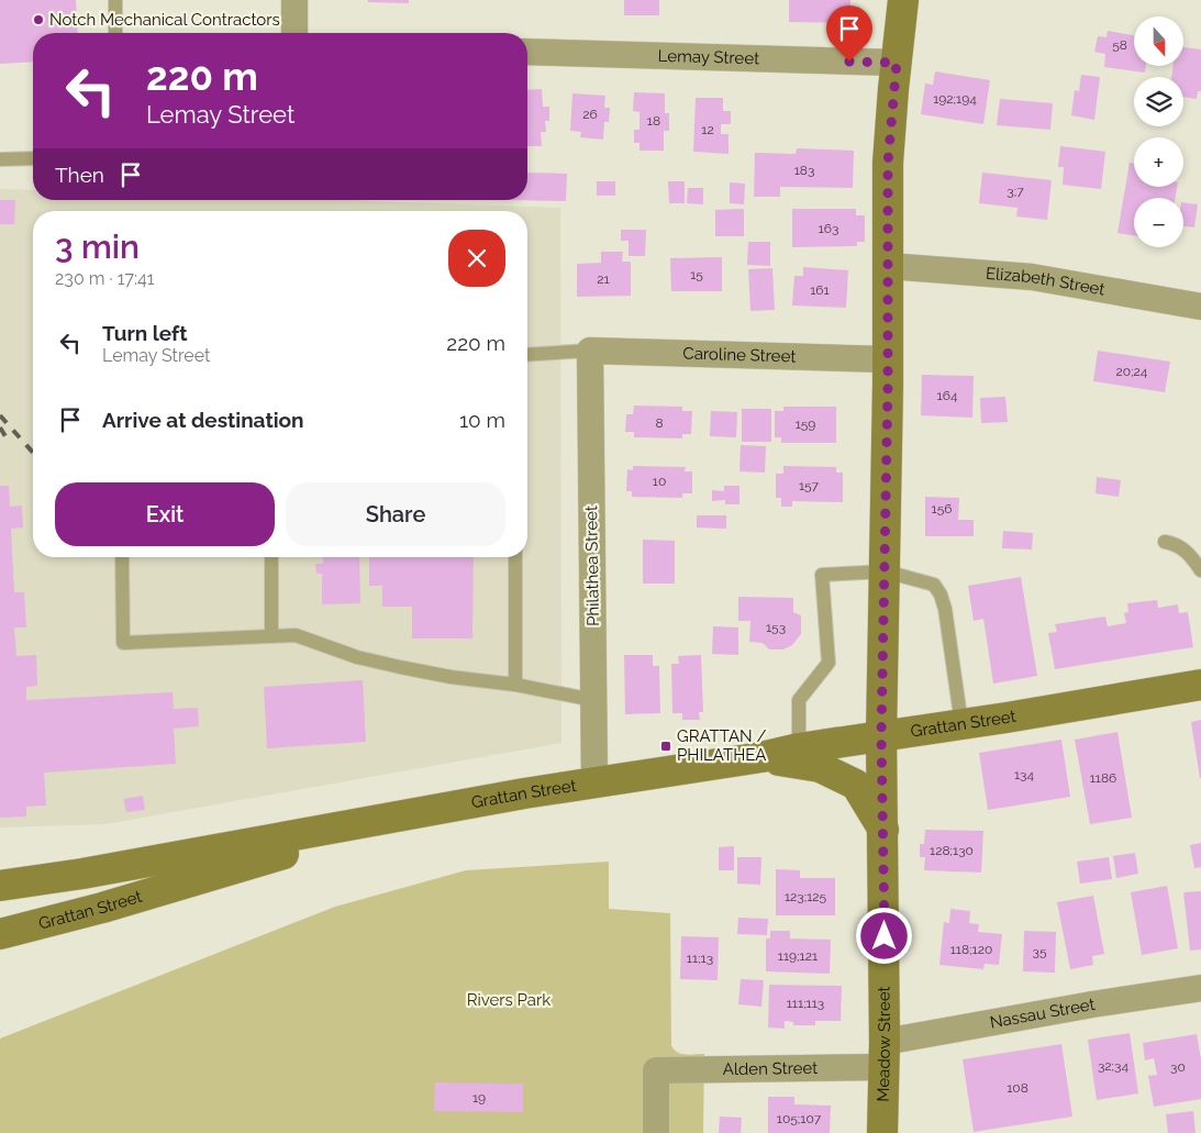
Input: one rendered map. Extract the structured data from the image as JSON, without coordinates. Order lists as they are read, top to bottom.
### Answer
{
  "streets": {
    "main road": ["Grattan Street", "Meadow Street"],
    "street": [
      "Lemay Street",
      "Elizabeth Street",
      "Caroline Street",
      "Philathea Street",
      "Nassau Street",
      "Alden Street"
    ]
  },
  "crossings": [
    ["Lemay Street", "Meadow Street"],
    ["Elizabeth Street", "Meadow Street"],
    ["Caroline Street", "Philathea Street"],
    ["Caroline Street", "Meadow Street"],
    ["Philathea Street", "Grattan Street"],
    ["Grattan Street", "Meadow Street"],
    ["Nassau Street", "Meadow Street"],
    ["Nassau Street", "Alden Street"],
    ["Meadow Street", "Alden Street"]
  ],
  "parks": ["Rivers Park"],
  "places": {
    "other": ["Notch Mechanical Contractors"],
    "transit": ["GRATTAN / PHILATHEA"]
  },
  "house_numbers": [
    "58",
    "192;194",
    "26",
    "18",
    "12",
    "183",
    "3;7",
    "163",
    "15",
    "21",
    "161",
    "20;24",
    "164",
    "8",
    "159",
    "10",
    "157",
    "156",
    "153",
    "134",
    "1186",
    "128;130",
    "123;125",
    "118;120",
    "35",
    "119;121",
    "11;13",
    "111;113",
    "32;34",
    "30",
    "108",
    "19",
    "105;107"
  ],
  "north": "bottom",
  "page": {
    "map_buttons": ["+", "−"],
    "turn": ["220 m", "Lemay Street"],
    "then": "Then",
    "heading": ["3 min", "230 m · 17:41"],
    "list": [
      {
        "name": "Turn left",
        "note": "Lemay Street",
        "value": "220 m"
      },
      {
        "name": "Arrive at destination",
        "value": "10 m"
      }
    ],
    "buttons": ["Exit", "Share"]
  }
}
